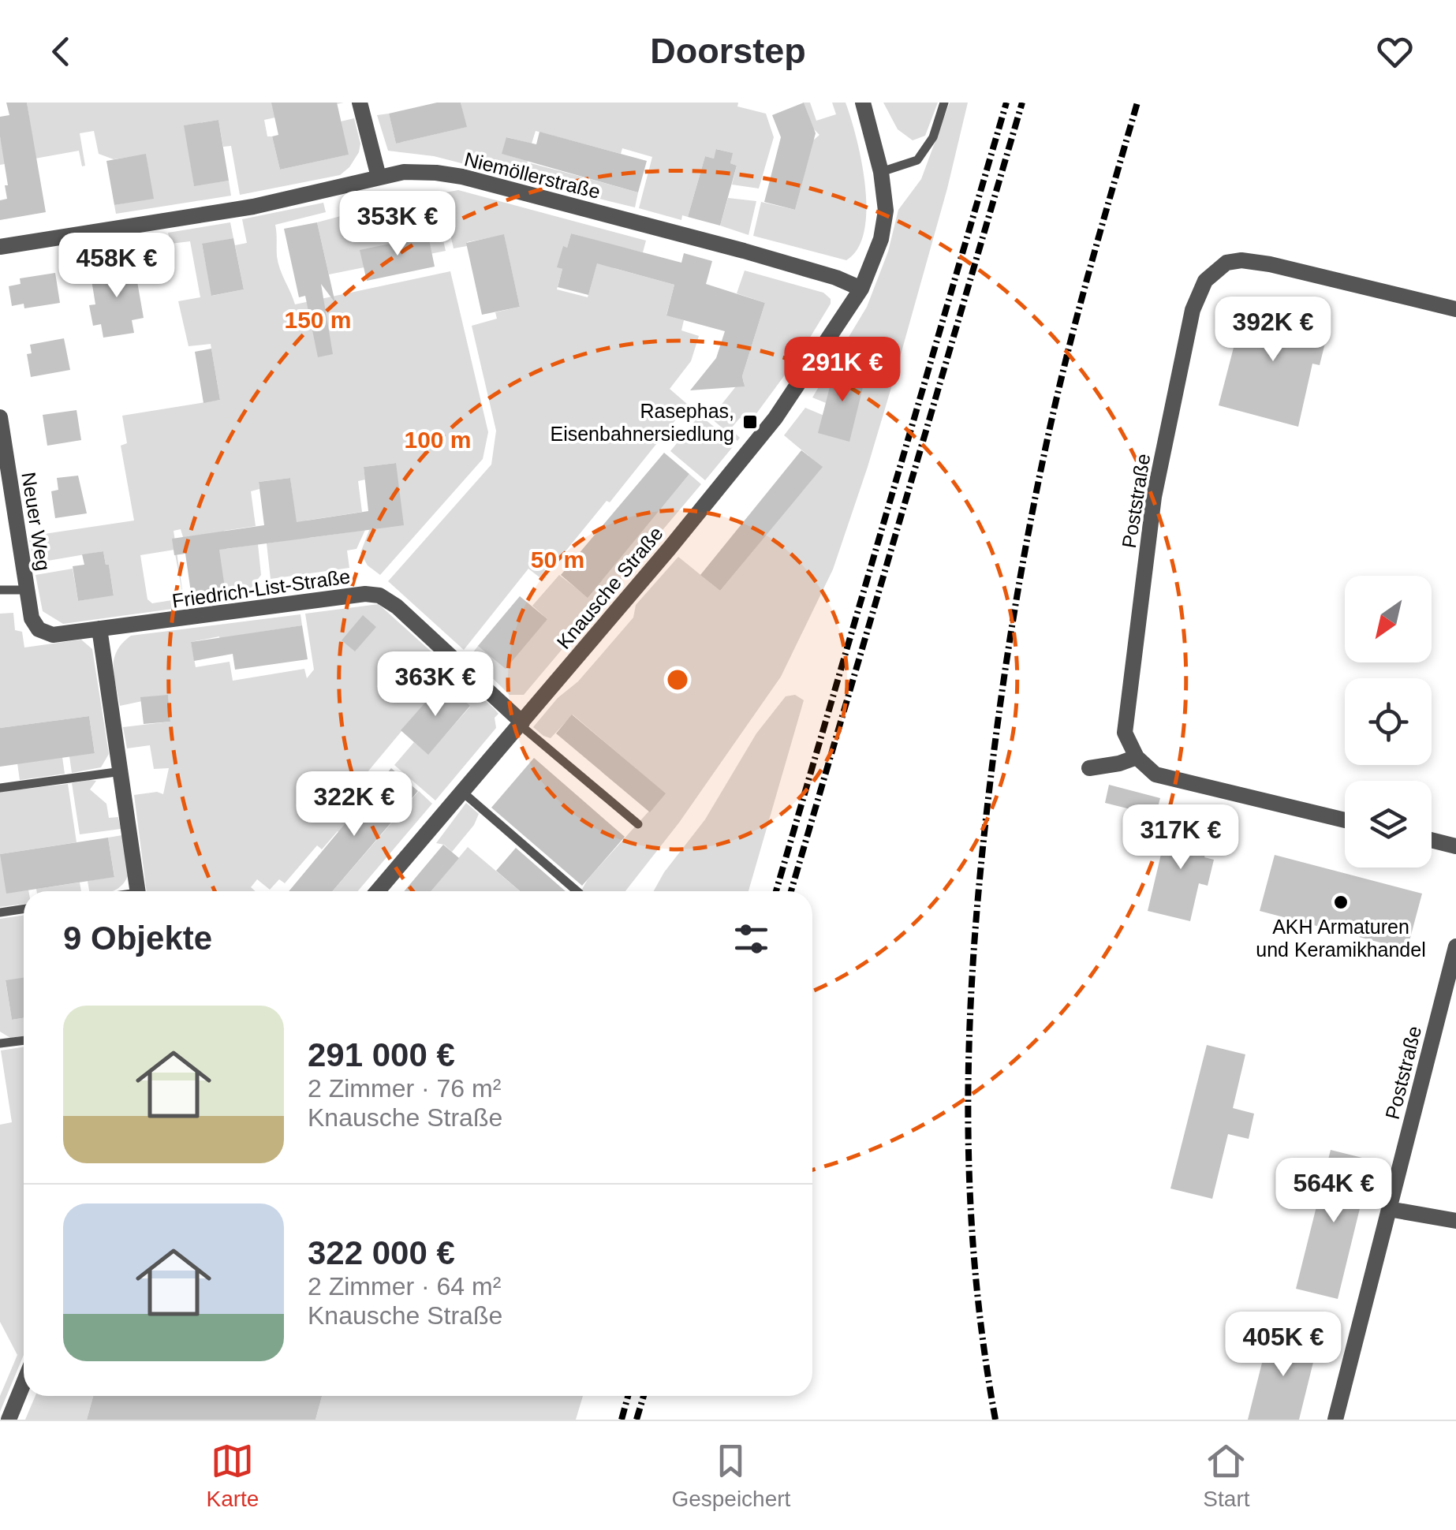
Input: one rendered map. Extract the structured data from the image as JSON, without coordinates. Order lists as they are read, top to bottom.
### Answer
{
  "streets": {
    "street": [
      "Niemöllerstraße",
      "Poststraße",
      "Neuer Weg",
      "Knausche Straße",
      "Friedrich-List-Straße"
    ]
  },
  "crossings": [
    ["Niemöllerstraße", "Knausche Straße"],
    ["Neuer Weg", "Friedrich-List-Straße"],
    ["Knausche Straße", "Friedrich-List-Straße"]
  ],
  "places": {
    "transit": ["Rasephas, Eisenbahnersiedlung"],
    "other": ["AKH Armaturen und Keramikhandel"]
  },
  "north": "bottom left",
  "page": {
    "header": "Doorstep",
    "price": [
      "353K €",
      "458K €",
      "392K €",
      "291K €",
      "363K €",
      "322K €",
      "317K €",
      "564K €",
      "405K €"
    ],
    "heading": "9 Objekte",
    "list": [
      {
        "name": "291 000 €",
        "note": "2 Zimmer · 76 m² · Knausche Straße"
      },
      {
        "name": "322 000 €",
        "note": "2 Zimmer · 64 m² · Knausche Straße"
      }
    ],
    "tabs": ["Karte", "Gespeichert", "Start"]
  },
  "rings": ["150 m", "100 m", "50 m"]
}
